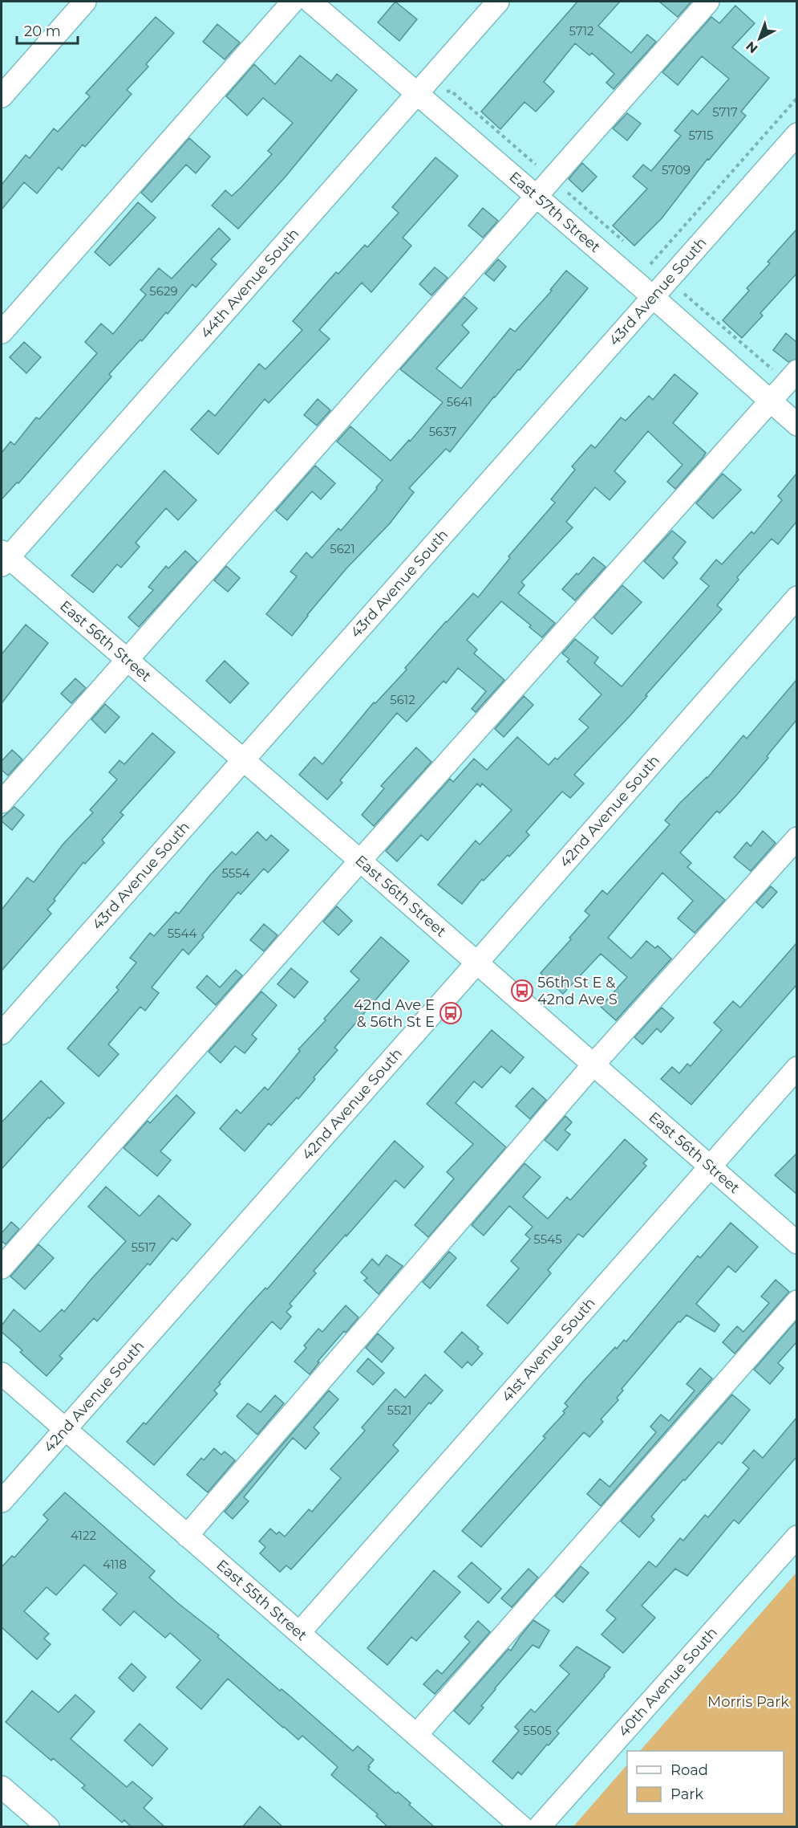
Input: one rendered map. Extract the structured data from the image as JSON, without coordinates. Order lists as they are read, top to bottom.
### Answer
{
  "streets": {
    "street": [
      "East 57th Street",
      "44th Avenue South",
      "43rd Avenue South",
      "East 56th Street",
      "42nd Avenue South",
      "41st Avenue South",
      "East 55th Street",
      "40th Avenue South"
    ]
  },
  "crossings": [
    ["East 57th Street", "44th Avenue South"],
    ["East 57th Street", "43rd Avenue South"],
    ["44th Avenue South", "East 56th Street"],
    ["43rd Avenue South", "East 56th Street"],
    ["East 56th Street", "42nd Avenue South"],
    ["East 56th Street", "41st Avenue South"],
    ["42nd Avenue South", "East 55th Street"],
    ["41st Avenue South", "East 55th Street"]
  ],
  "parks": ["Morris Park"],
  "places": {
    "bus stop": ["56th St E & 42nd Ave S", "42nd Ave E & 56th St E"]
  },
  "house_numbers": [
    "5712",
    "5717",
    "5715",
    "5709",
    "5629",
    "5641",
    "5637",
    "5621",
    "5612",
    "5554",
    "5544",
    "5545",
    "5517",
    "5521",
    "4122",
    "4118",
    "5505"
  ],
  "legend": ["Road", "Park"],
  "scale_bar": "20 m",
  "north": "bottom left"
}
